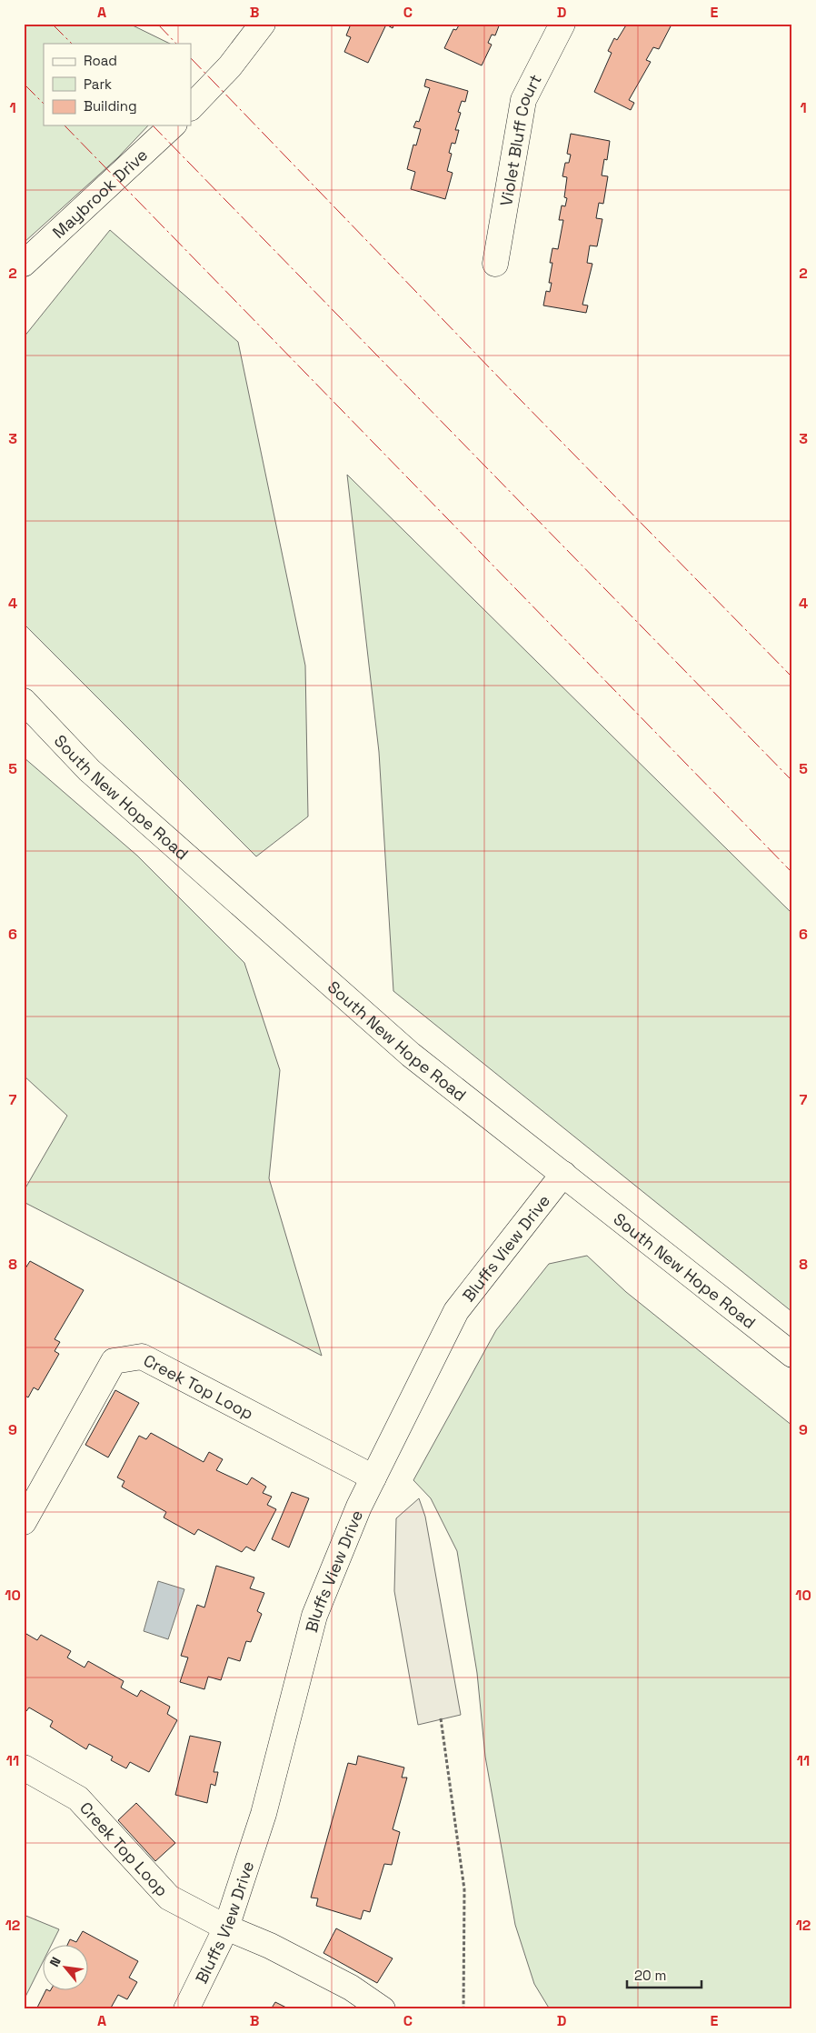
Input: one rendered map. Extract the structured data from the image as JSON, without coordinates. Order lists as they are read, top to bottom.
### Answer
{
  "streets": {
    "street": [
      "Violet Bluff Court",
      "Maybrook Drive",
      "South New Hope Road",
      "Bluffs View Drive",
      "Creek Top Loop"
    ]
  },
  "crossings": [
    ["South New Hope Road", "Bluffs View Drive"],
    ["Bluffs View Drive", "Creek Top Loop"]
  ],
  "legend": ["Road", "Park", "Building"],
  "scale_bar": "20 m",
  "north": "top left",
  "grid": {
    "columns": [
      "A",
      "B",
      "C",
      "D",
      "E"
    ],
    "rows": [
      "1",
      "2",
      "3",
      "4",
      "5",
      "6",
      "7",
      "8",
      "9",
      "10",
      "11",
      "12"
    ]
  }
}
